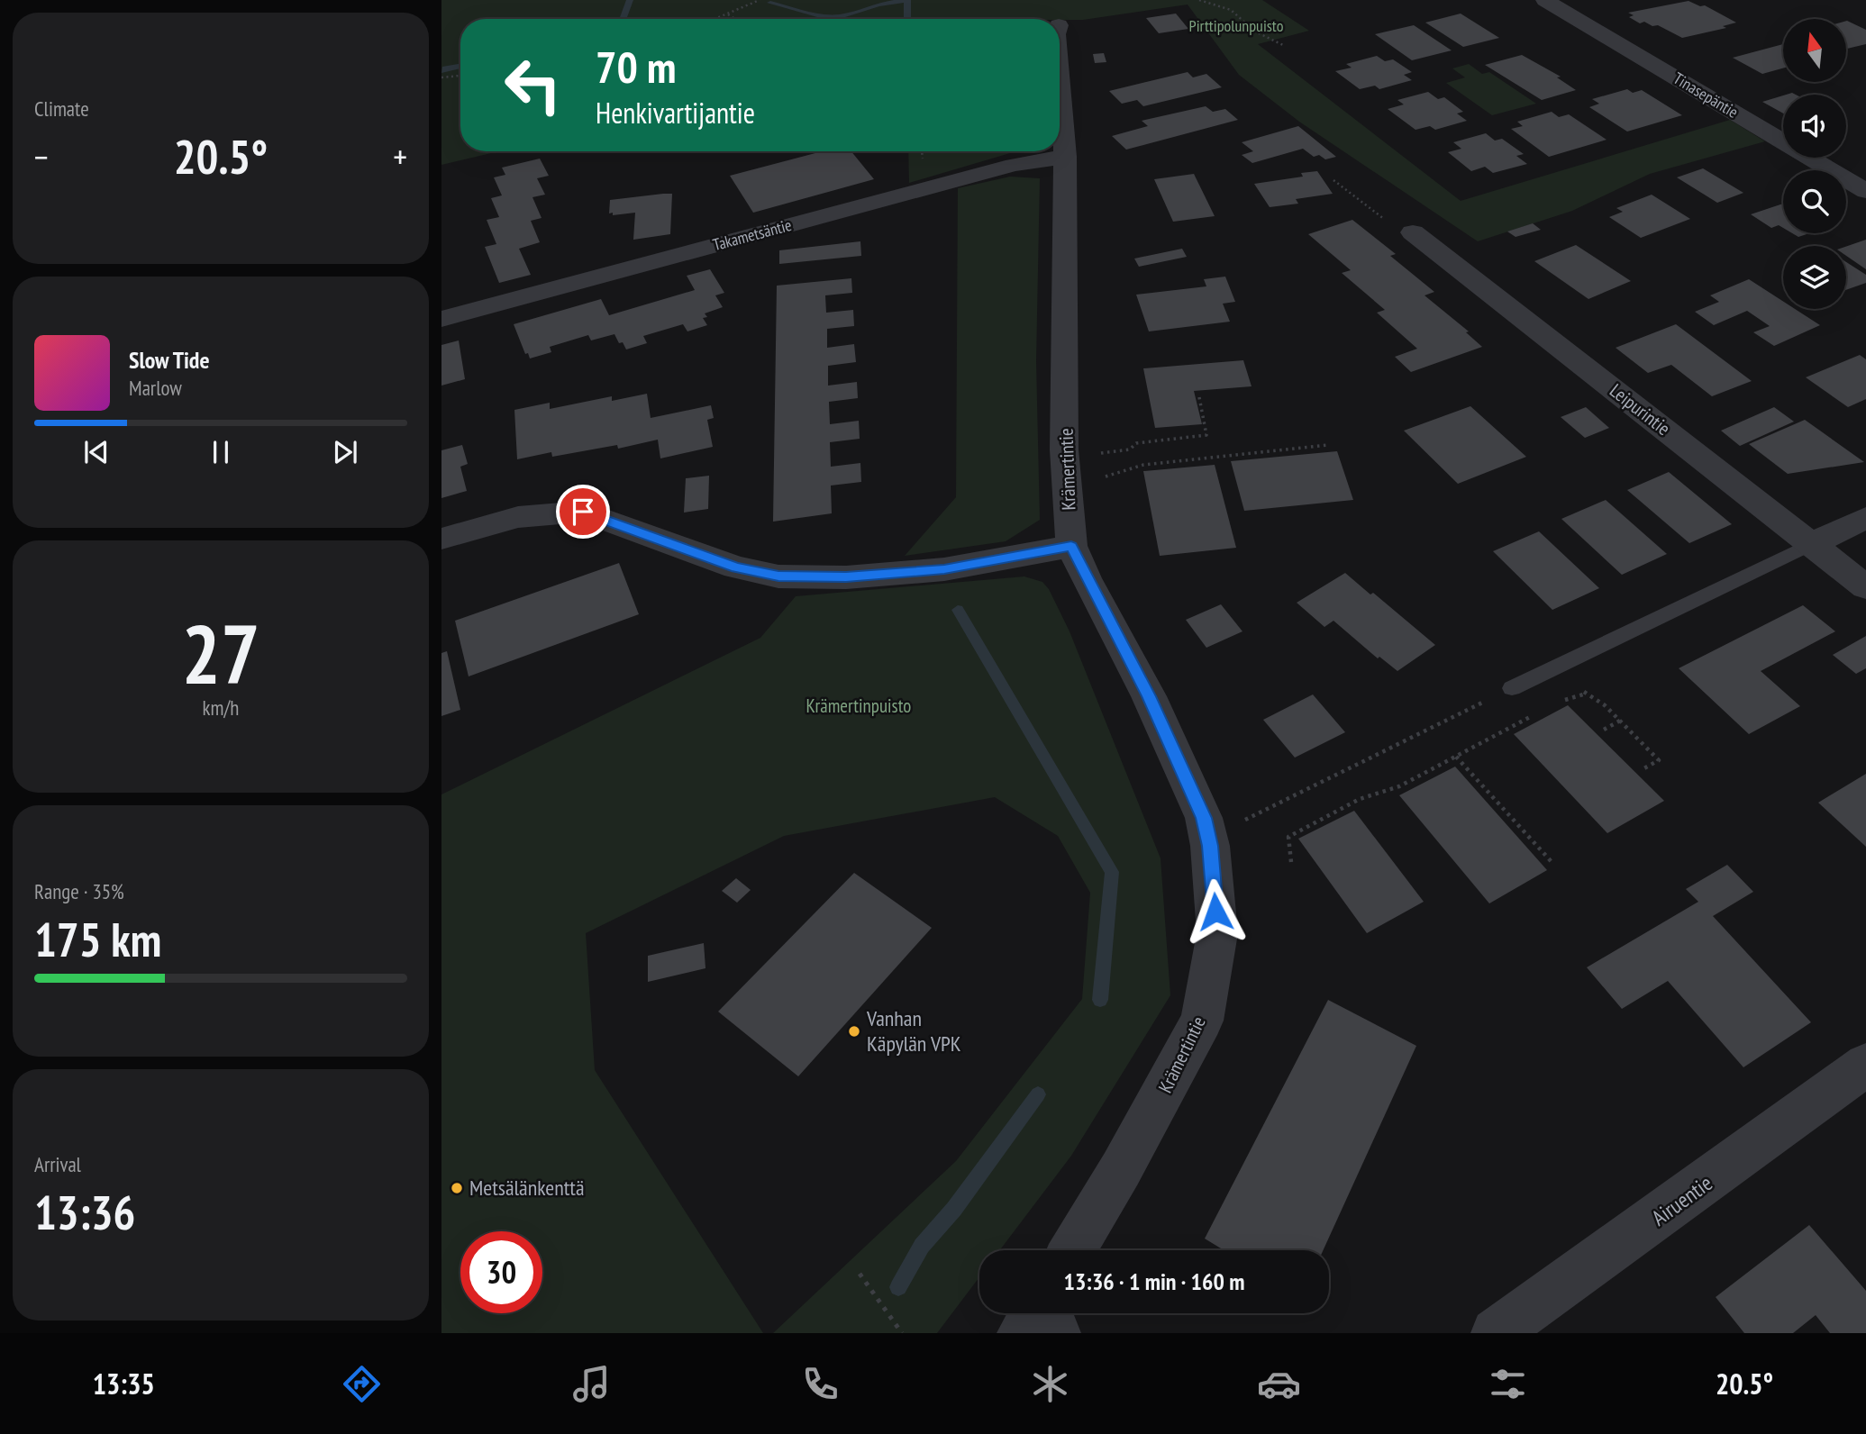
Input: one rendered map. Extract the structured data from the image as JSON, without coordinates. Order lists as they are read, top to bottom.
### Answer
{
  "streets": {
    "street": [
      "Tinasepäntie",
      "Takametsäntie",
      "Leipurintie",
      "Krämertintie",
      "Airuentie"
    ]
  },
  "crossings": [
    ["Takametsäntie", "Krämertintie"]
  ],
  "parks": ["Pirttipolunpuisto", "Krämertinpuisto"],
  "places": ["Vanhan Käpylän VPK", "Metsälänkenttä"],
  "north": "top",
  "page": {
    "tile": [
      "Climate",
      ["27", "km/h"],
      ["Range · 35%", "175 km"],
      ["Arrival", "13:36"]
    ],
    "turn": ["70 m", "Henkivartijantie"],
    "heat": ["−", "20.5°", "+"],
    "song": ["Slow Tide", "Marlow"],
    "limit": "30",
    "trip": "13:36 · 1 min · 160 m",
    "tabs": ["13:35", "20.5°"]
  }
}
